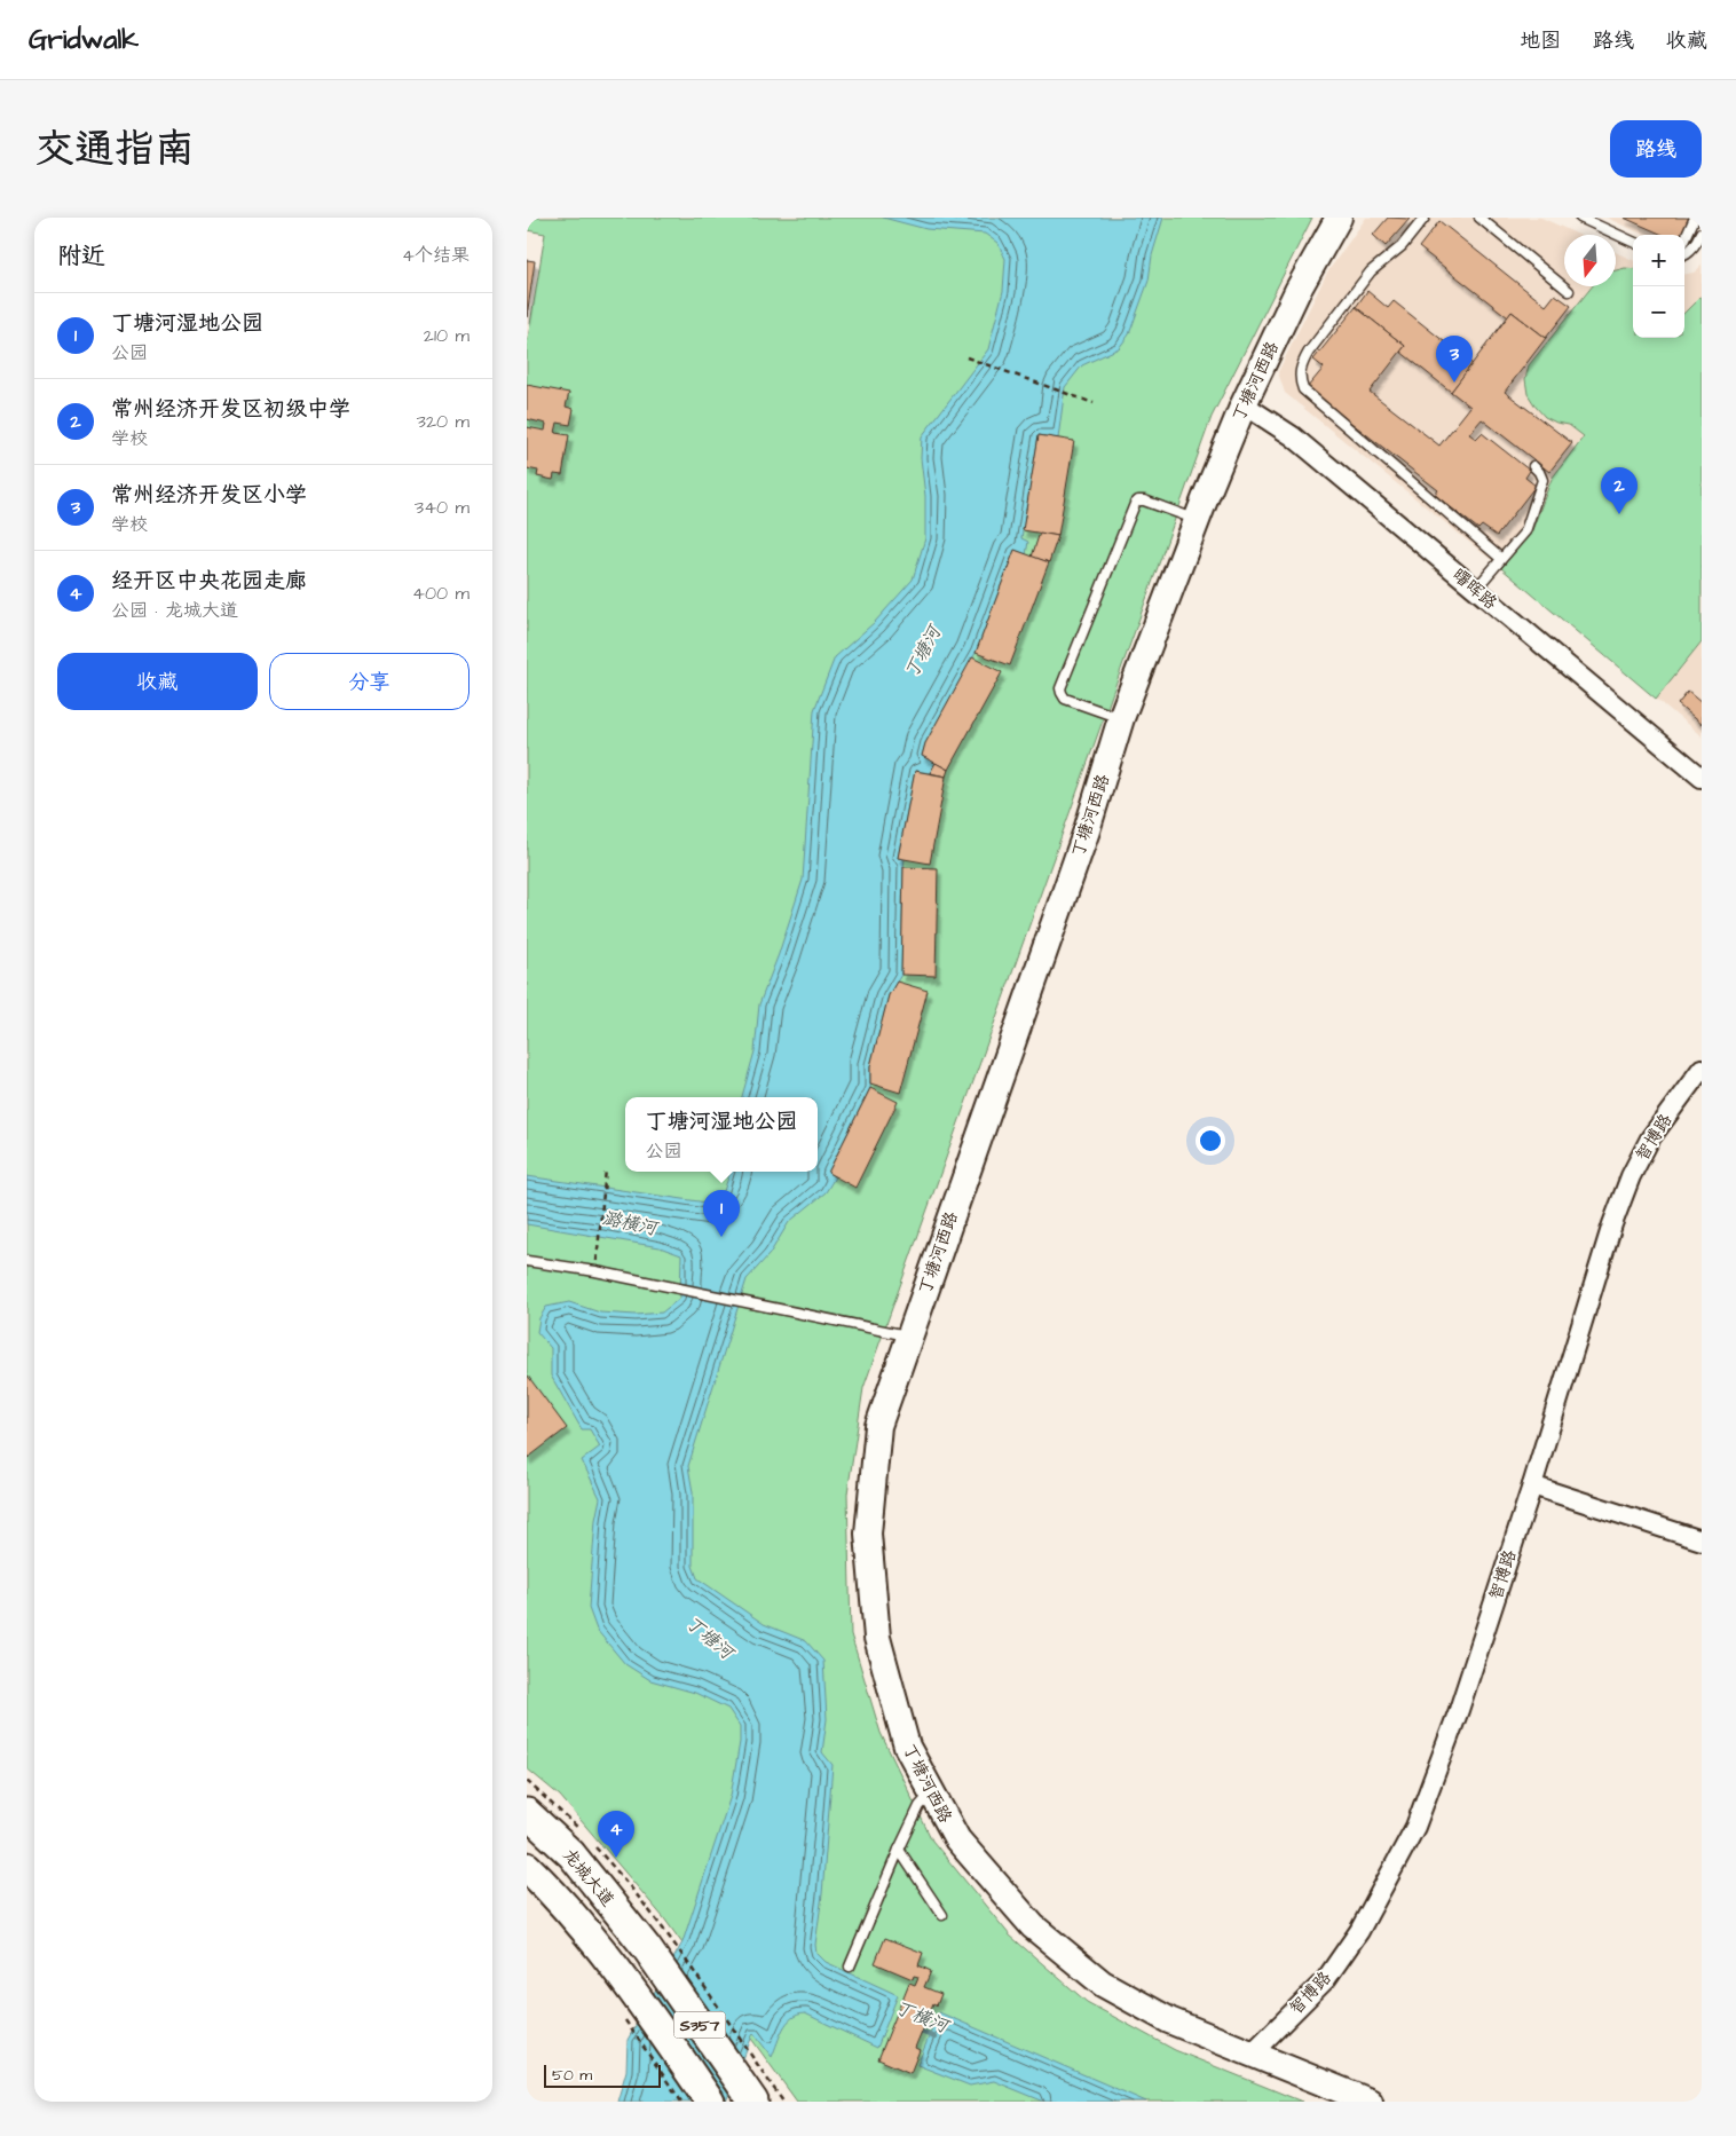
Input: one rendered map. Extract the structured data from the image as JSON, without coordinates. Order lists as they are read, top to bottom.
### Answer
{
  "streets": {
    "main road": ["龙城大道", "S357"],
    "street": ["丁塘河西路", "曙晖路", "智博路"]
  },
  "crossings": [
    ["丁塘河西路", "曙晖路"],
    ["丁塘河西路", "智博路"],
    ["龙城大道", "S357"]
  ],
  "water": ["丁塘河", "潞横河", "丁横河"],
  "scale_bar": "50 m",
  "north": "bottom",
  "page": {
    "header": "Gridwalk",
    "nav": ["地图", "路线", "收藏"],
    "title": "交通指南",
    "buttons": [
      "路线",
      ["收藏", "分享"]
    ],
    "heading": ["附近", "4个结果"],
    "map_buttons": ["+", "−"],
    "list": [
      {
        "mark": "1",
        "name": "丁塘河湿地公园",
        "note": "公园",
        "value": "210 m"
      },
      {
        "mark": "2",
        "name": "常州经济开发区初级中学",
        "note": "学校",
        "value": "320 m"
      },
      {
        "mark": "3",
        "name": "常州经济开发区小学",
        "note": "学校",
        "value": "340 m"
      },
      {
        "mark": "4",
        "name": "经开区中央花园走廊",
        "note": "公园 · 龙城大道",
        "value": "400 m"
      }
    ],
    "pins": [
      "3",
      "2",
      "1",
      "4"
    ],
    "popup": ["丁塘河湿地公园", "公园"],
    "scale": "50 m"
  }
}
